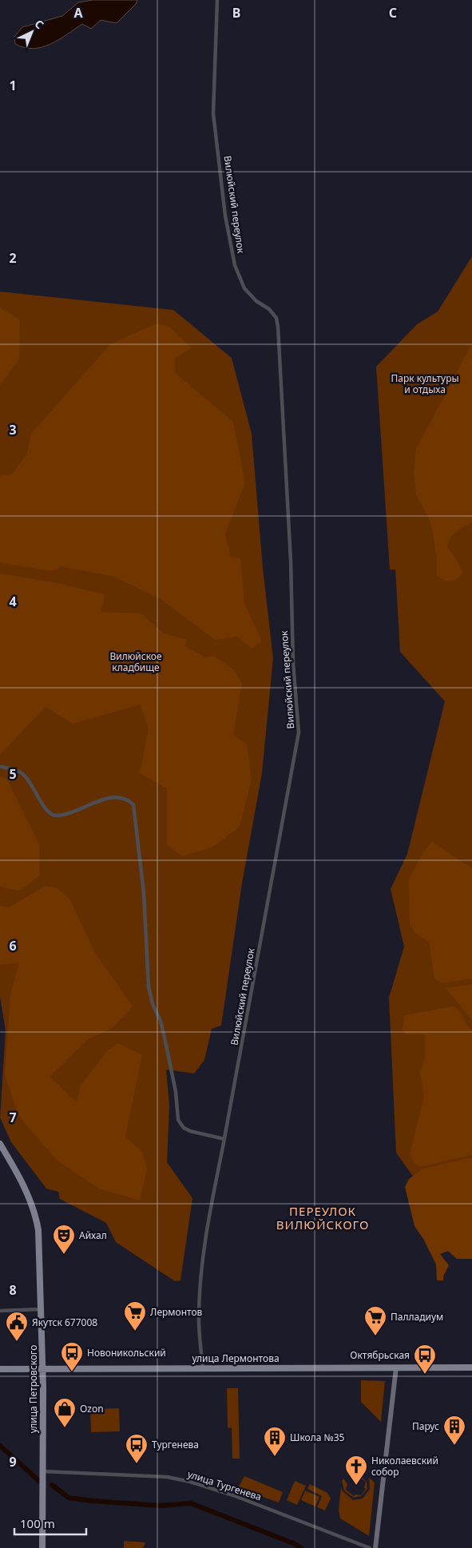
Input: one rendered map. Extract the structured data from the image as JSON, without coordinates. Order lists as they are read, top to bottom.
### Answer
{
  "streets": {
    "main road": ["улица Лермонтова", "улица Петровского"],
    "street": ["Вилюйский переулок", "улица Тургенева"]
  },
  "crossings": [
    ["Вилюйский переулок", "улица Лермонтова"],
    ["улица Лермонтова", "улица Петровского"],
    ["улица Петровского", "улица Тургенева"]
  ],
  "districts": ["ПЕРЕУЛОК ВИЛЮЙСКОГО"],
  "parks": ["Парк культуры и отдыха", "Вилюйское кладбище"],
  "places": {
    "theatre": ["Айхал"],
    "supermarket": ["Лермонтов", "Палладиум"],
    "public building": ["Якутск 677008"],
    "bus stop": ["Новоникольский", "Октябрьская", "Тургенева"],
    "shop": ["Ozon"],
    "building": ["Парус", "Школа №35"],
    "church": ["Николаевский собор"]
  },
  "scale_bar": "100 m",
  "north": "top right",
  "grid": {
    "columns": ["A", "B", "C"],
    "rows": [
      "1",
      "2",
      "3",
      "4",
      "5",
      "6",
      "7",
      "8",
      "9"
    ]
  }
}
